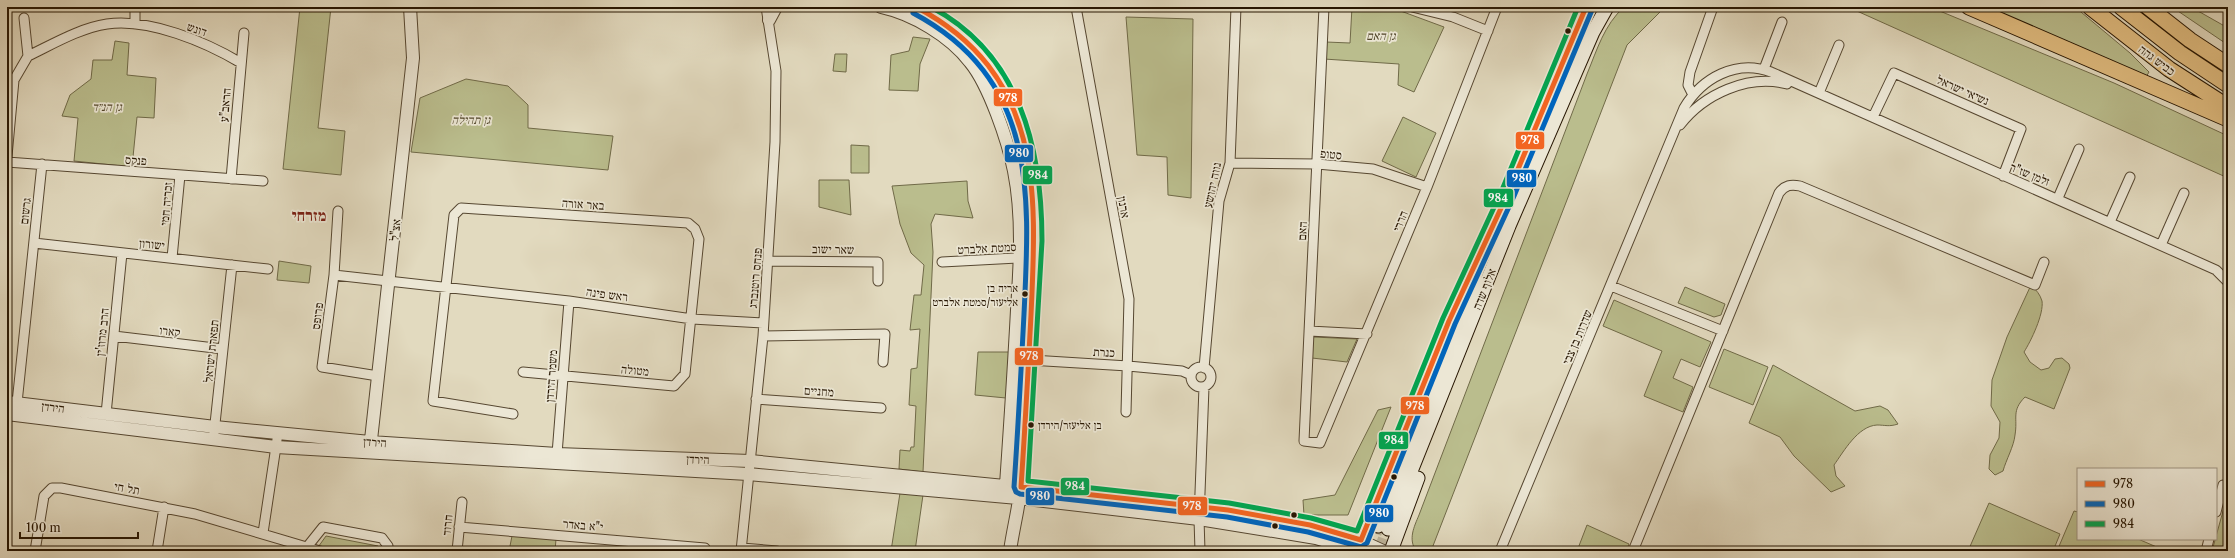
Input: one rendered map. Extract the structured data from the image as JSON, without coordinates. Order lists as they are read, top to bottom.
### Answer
{
  "streets": {
    "highway": ["כביש גהה"],
    "main road": ["אלוף שדה"],
    "street": [
      "דונש",
      "נשיאי ישראל",
      "הראב\"ע",
      "סטופ",
      "פנקס",
      "זלמן שז\"ר",
      "נווה יהושע",
      "זכריה חמי",
      "באר אורה",
      "ארנון",
      "גרשום",
      "הררי",
      "אצ\"ל",
      "האם",
      "ישורון",
      "סמטת אלברט",
      "שאר ישוב",
      "פנחס רוטנברג",
      "ראש פינה",
      "פרופס",
      "קארו",
      "הרב מרוז'ין",
      "שדרות בן צבי",
      "תפארת ישראל",
      "כנרת",
      "מטולה",
      "משמר הירדן",
      "מחניים",
      "הירדן",
      "תל חי",
      "חרוד",
      "י\"א באדר"
    ]
  },
  "crossings": [
    ["דונש", "הראב\"ע"],
    ["נשיאי ישראל", "זלמן שז\"ר"],
    ["הראב\"ע", "פנקס"],
    ["סטופ", "נווה יהושע"],
    ["סטופ", "הררי"],
    ["סטופ", "האם"],
    ["פנקס", "זכריה חמי"],
    ["פנקס", "גרשום"],
    ["זלמן שז\"ר", "שדרות בן צבי"],
    ["נווה יהושע", "כנרת"],
    ["זכריה חמי", "ישורון"],
    ["באר אורה", "ראש פינה"],
    ["באר אורה", "מטולה"],
    ["ארנון", "כנרת"],
    ["גרשום", "ישורון"],
    ["גרשום", "הירדן"],
    ["הררי", "האם"],
    ["אצ\"ל", "ראש פינה"],
    ["אצ\"ל", "פרופס"],
    ["אצ\"ל", "הירדן"],
    ["ישורון", "הרב מרוז'ין"],
    ["ישורון", "תפארת ישראל"],
    ["שאר ישוב", "פנחס רוטנברג"],
    ["פנחס רוטנברג", "ראש פינה"],
    ["פנחס רוטנברג", "מחניים"],
    ["פנחס רוטנברג", "הירדן"],
    ["ראש פינה", "פרופס"],
    ["ראש פינה", "מטולה"],
    ["ראש פינה", "משמר הירדן"],
    ["קארו", "הרב מרוז'ין"],
    ["קארו", "תפארת ישראל"],
    ["הרב מרוז'ין", "הירדן"],
    ["תפארת ישראל", "הירדן"],
    ["מטולה", "משמר הירדן"],
    ["משמר הירדן", "הירדן"],
    ["חרוד", "י\"א באדר"]
  ],
  "districts": ["מזרחי"],
  "parks": ["גן האם", "גן הנ״ד", "גן תהילה"],
  "places": ["אריה בן אליעזר/סמטת אלברט", "בן אליעזר/הירדן"],
  "lines": ["transit line 978", "transit line 984", "transit line 980"],
  "legend": ["978", "980", "984"],
  "scale_bar": "100 m"
}
